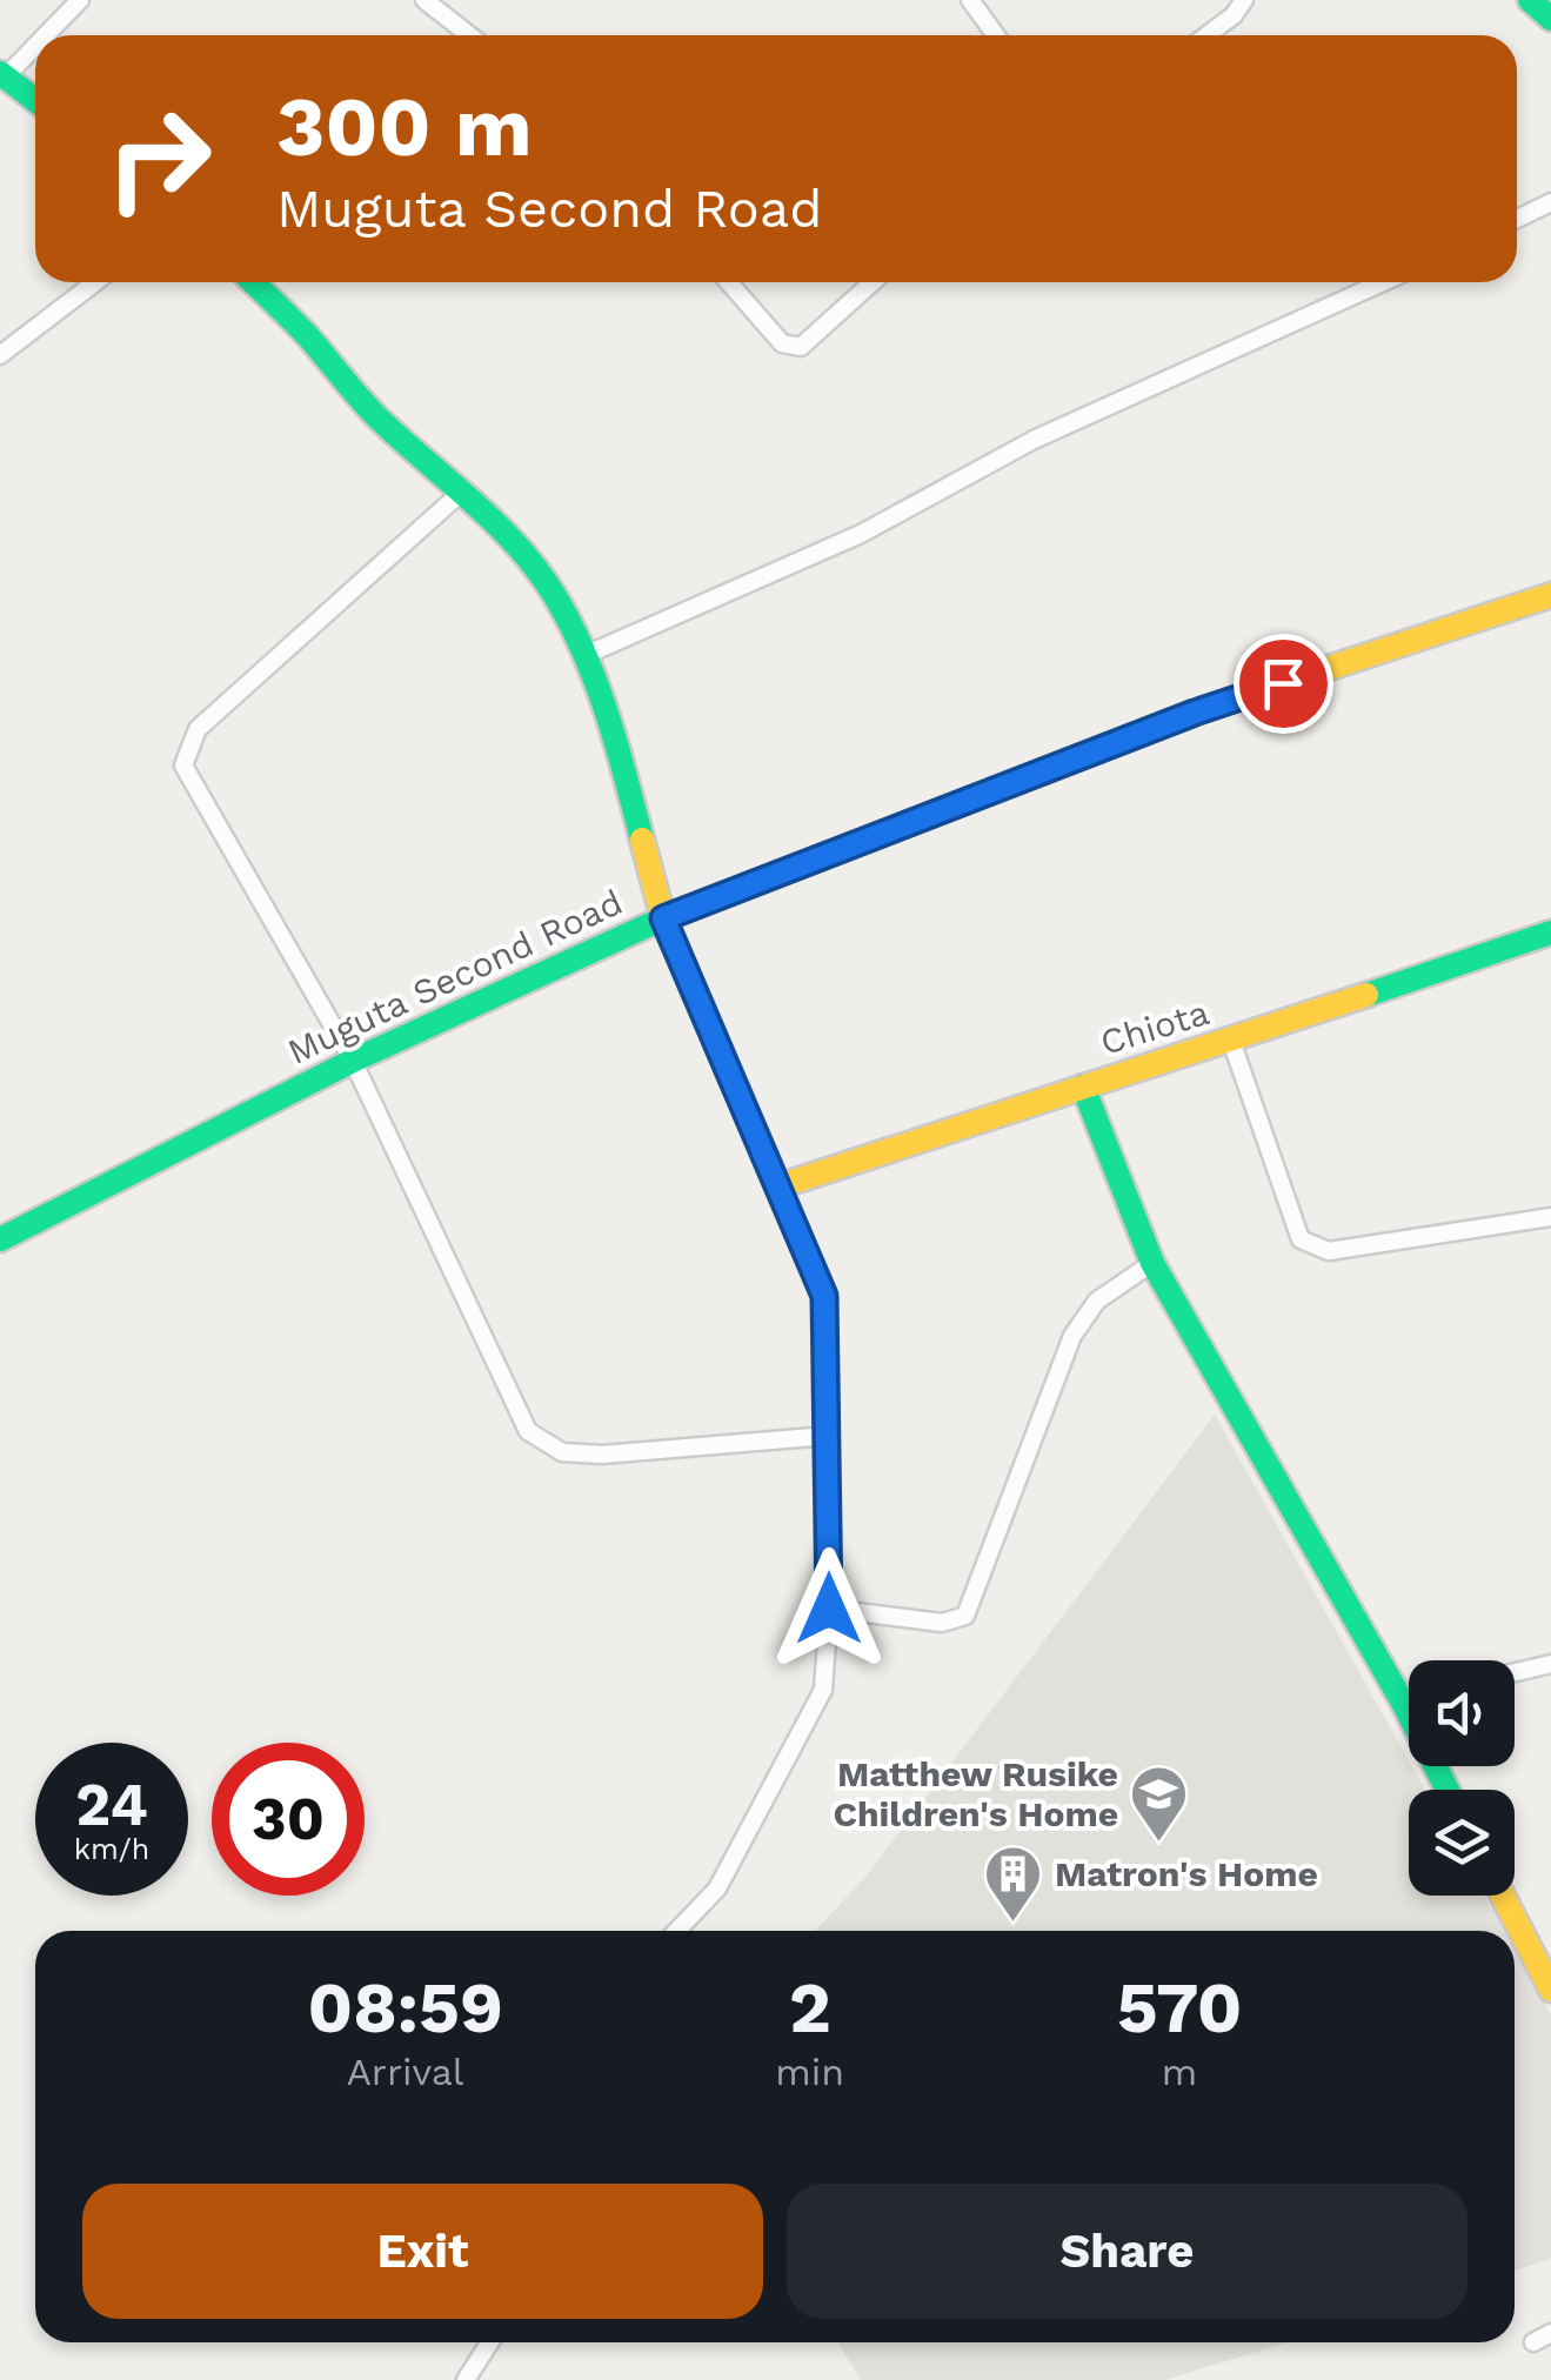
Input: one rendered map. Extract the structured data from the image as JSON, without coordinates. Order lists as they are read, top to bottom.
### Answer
{
  "streets": {
    "street": ["Muguta Second Road", "Chiota"]
  },
  "places": {
    "school or university": ["Matthew Rusike Children's Home"],
    "building": ["Matron's Home"]
  },
  "page": {
    "turn": ["300 m", "Muguta Second Road"],
    "speed": "24 km/h",
    "limit": "30",
    "eta": [
      "08:59",
      "Arrival",
      "2",
      "min",
      "570",
      "m"
    ],
    "buttons": ["Exit", "Share"]
  }
}
